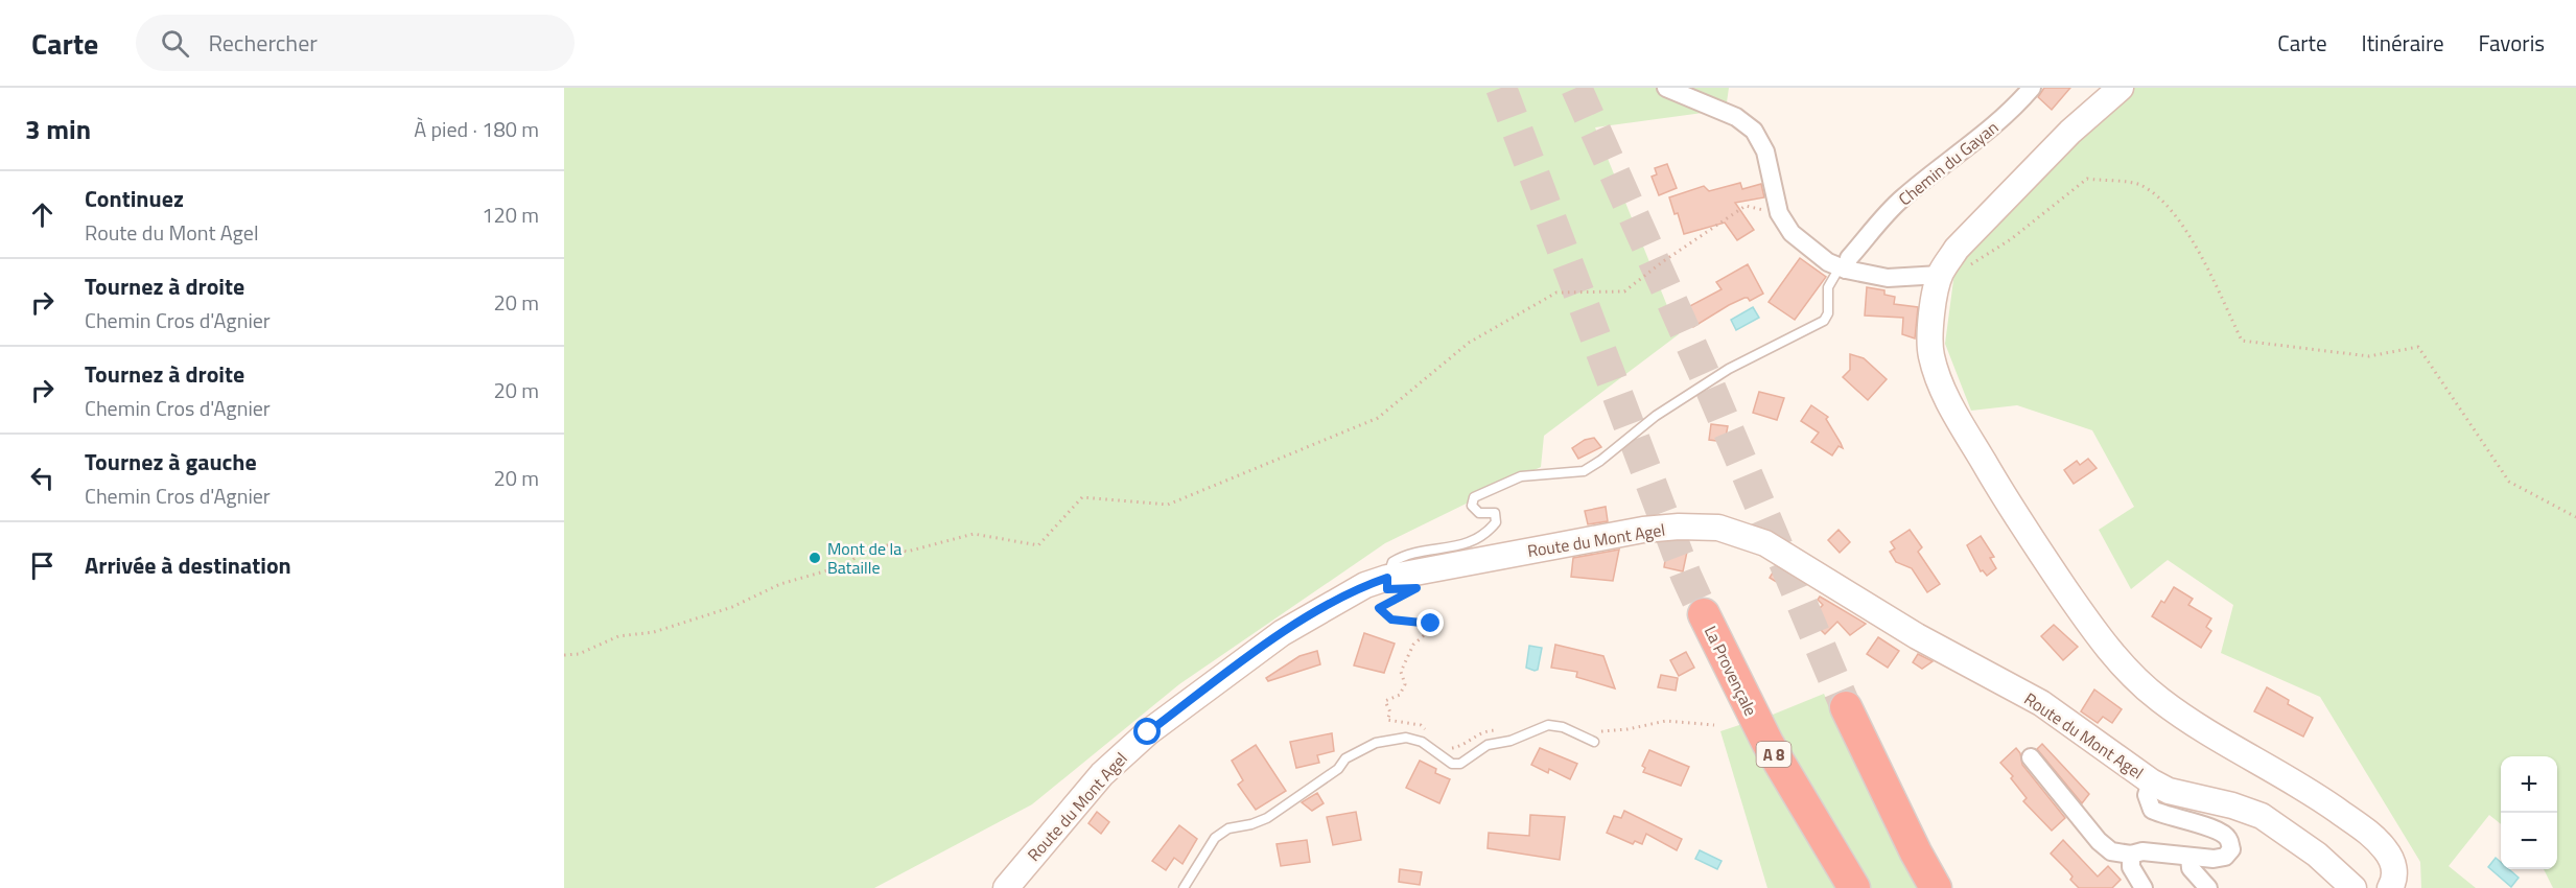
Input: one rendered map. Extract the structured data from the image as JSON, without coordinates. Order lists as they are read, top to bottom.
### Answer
{
  "streets": {
    "highway": ["La Provençale", "A 8"],
    "street": ["Chemin du Gayan", "Route du Mont Agel"]
  },
  "places": ["Mont de la Bataille"],
  "page": {
    "header": "Carte",
    "search": "Rechercher",
    "nav": ["Carte", "Itinéraire", "Favoris"],
    "heading": ["3 min", "À pied · 180 m"],
    "list": [
      ["Continuez", "Route du Mont Agel", "120 m"],
      ["Tournez à droite", "Chemin Cros d'Agnier", "20 m"],
      ["Tournez à droite", "Chemin Cros d'Agnier", "20 m"],
      ["Tournez à gauche", "Chemin Cros d'Agnier", "20 m"],
      "Arrivée à destination"
    ],
    "map_buttons": ["+", "−"]
  }
}
